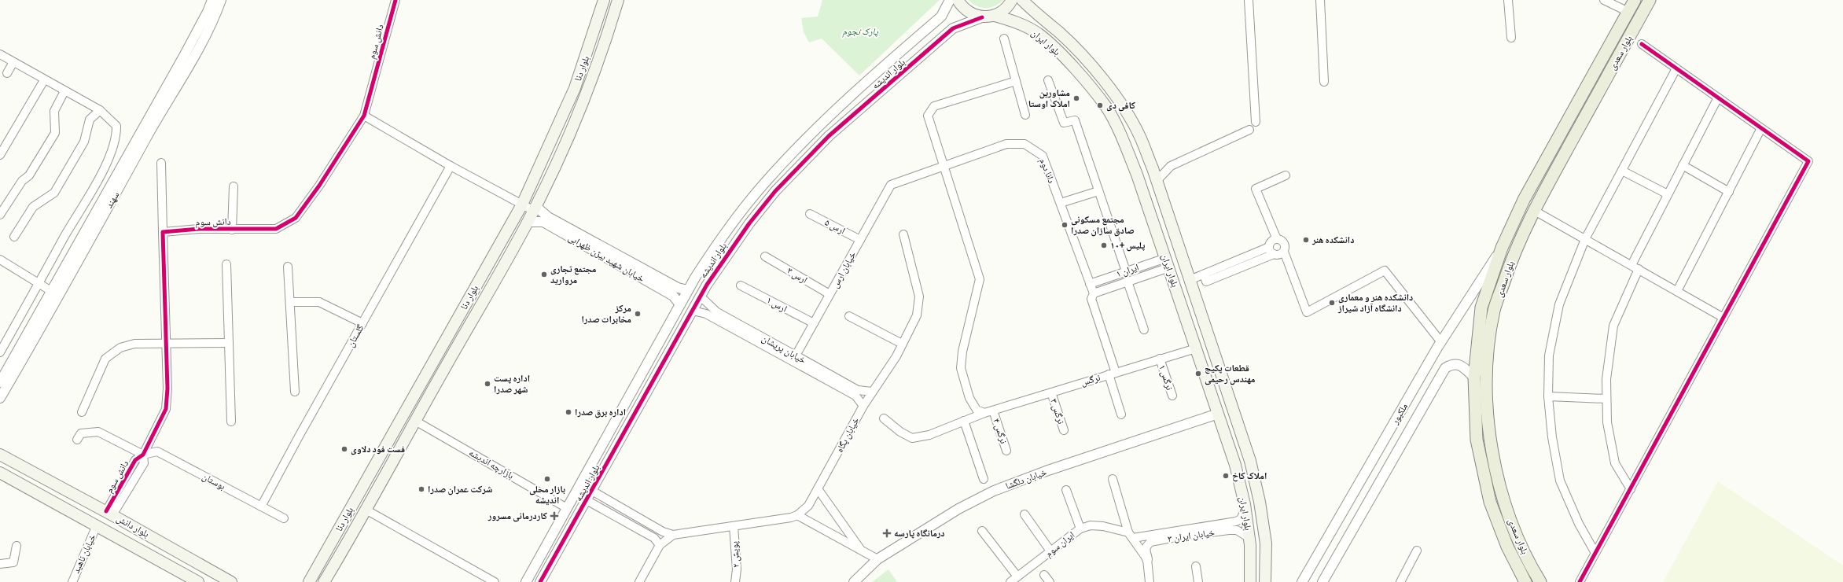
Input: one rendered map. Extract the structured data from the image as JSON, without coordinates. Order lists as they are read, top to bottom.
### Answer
{
  "streets": {
    "main road": [
      "بلوار ایران",
      "بلوار سعدی",
      "بلوار دنا",
      "بلوار دانش"
    ],
    "street": [
      "دانش سوم",
      "بلوار اندیشه",
      "دانا دوم",
      "سهند",
      "ارس ۵",
      "خیابان شهید بیژن ظهرابی",
      "خیابان ارس",
      "ایران ۱",
      "ارس ۳",
      "ارس ۱",
      "گلستان",
      "خیابان پریشان",
      "نرگس ۱",
      "نرگس",
      "نرگس ۳",
      "ملکپور",
      "نرگس ۴",
      "خیابان پگاه",
      "بازارچه اندیشه",
      "خیابان دلگشا",
      "بوستان",
      "خیابان ایران ۳",
      "ایران سوم",
      "خیابان ناهید",
      "پویش ۲"
    ]
  },
  "crossings": [
    ["دانش سوم", "بوستان"],
    ["دانش سوم", "بلوار دانش"],
    ["بلوار ایران", "ایران ۱"],
    ["بلوار ایران", "نرگس"],
    ["بلوار ایران", "خیابان دلگشا"],
    ["بلوار ایران", "خیابان ایران ۳"],
    ["بلوار سعدی", "ملکپور"],
    ["بلوار دنا", "خیابان شهید بیژن ظهرابی"],
    ["بلوار دنا", "بازارچه اندیشه"],
    ["بلوار اندیشه", "خیابان شهید بیژن ظهرابی"],
    ["بلوار اندیشه", "خیابان پریشان"],
    ["بلوار اندیشه", "خیابان پگاه"],
    ["بلوار اندیشه", "بازارچه اندیشه"],
    ["دانا دوم", "خیابان ارس"],
    ["دانا دوم", "ایران ۱"],
    ["ارس ۵", "خیابان ارس"],
    ["خیابان ارس", "ارس ۳"],
    ["خیابان ارس", "ارس ۱"],
    ["خیابان ارس", "خیابان پریشان"],
    ["گلستان", "بوستان"],
    ["خیابان پریشان", "خیابان پگاه"],
    ["نرگس ۱", "نرگس"],
    ["نرگس", "نرگس ۳"],
    ["نرگس", "نرگس ۴"],
    ["خیابان پگاه", "پویش ۲"],
    ["بلوار دانش", "خیابان ناهید"],
    ["خیابان ایران ۳", "ایران سوم"]
  ],
  "parks": ["پارک نجوم"],
  "places": {
    "other": [
      "مشاورین املاک اوستا",
      "کافی دی",
      "مجتمع مسکونی صادق سازان صدرا",
      "دانشکده هنر",
      "پلیس +۱۰",
      "مجتمع تجاری مروارید",
      "دانشکده هنر و معماری دانشگاه آزاد شیراز",
      "مرکز مخابرات صدرا",
      "قطعات پکیج مهندس رحیمی",
      "اداره پست شهر صدرا",
      "اداره برق صدرا",
      "فست فود دلاوی",
      "املاک کاخ",
      "بازار محلی اندیشه",
      "شرکت عمران صدرا"
    ],
    "health": ["کاردرمانی مسرور", "درمانگاه پارسه"]
  }
}
